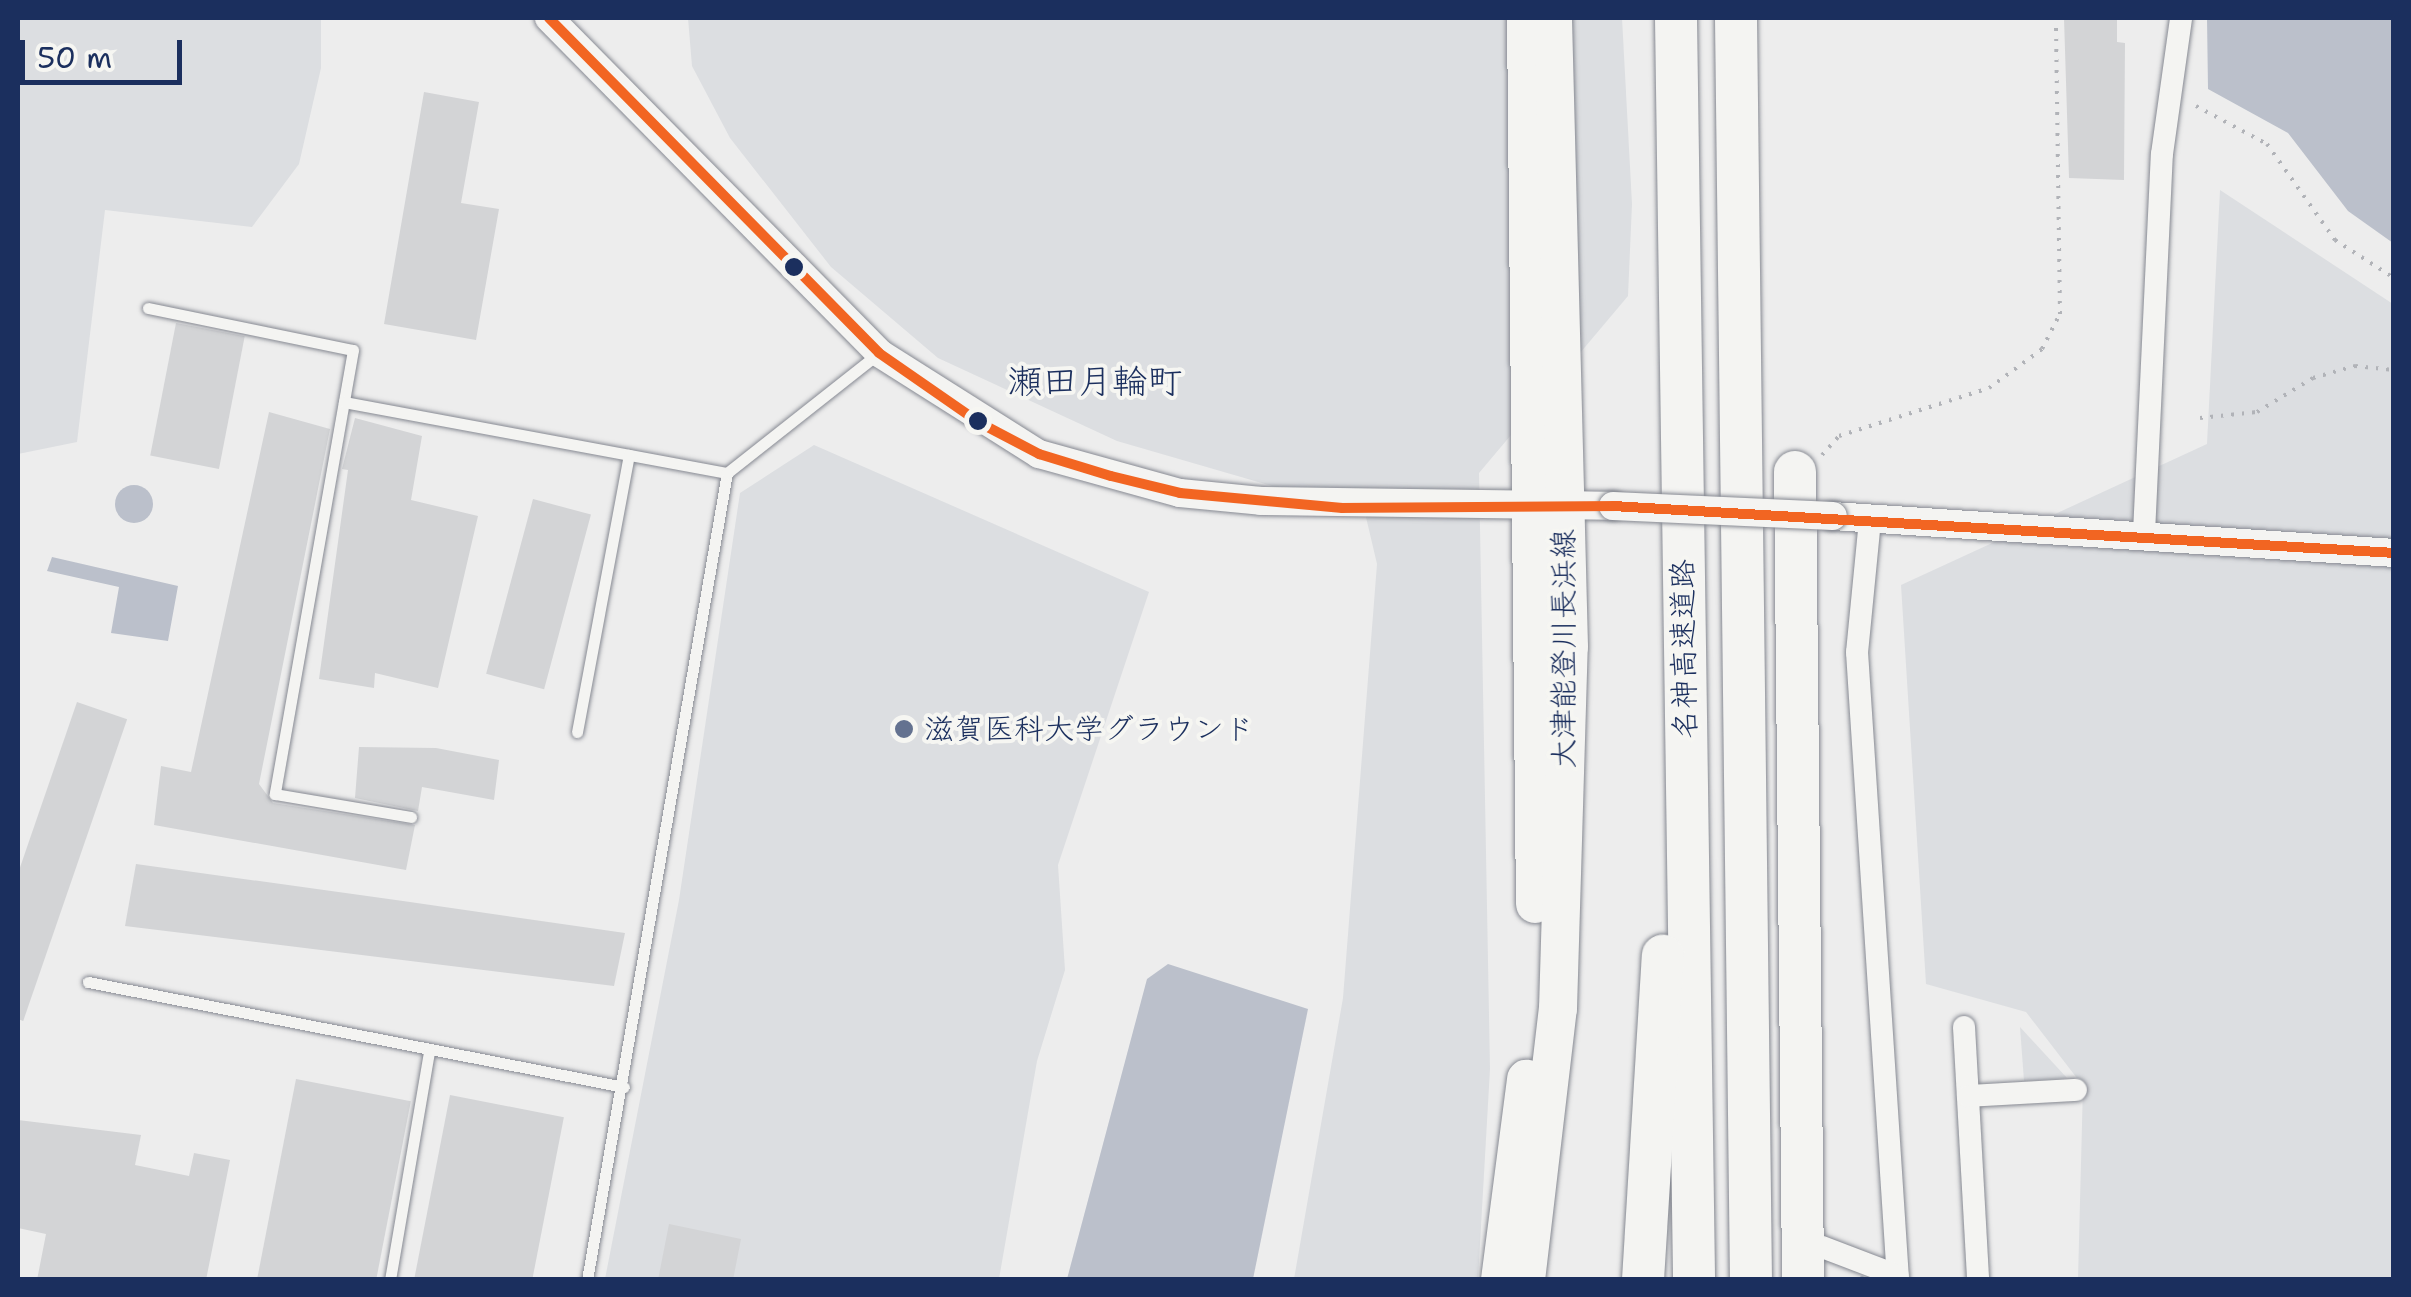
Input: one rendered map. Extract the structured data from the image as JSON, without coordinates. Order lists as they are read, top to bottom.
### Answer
{
  "streets": {
    "highway": ["名神高速道路"],
    "main road": ["大津能登川長浜線"]
  },
  "districts": ["瀬田月輪町"],
  "places": ["滋賀医科大学グラウンド"],
  "scale_bar": "50 m"
}
